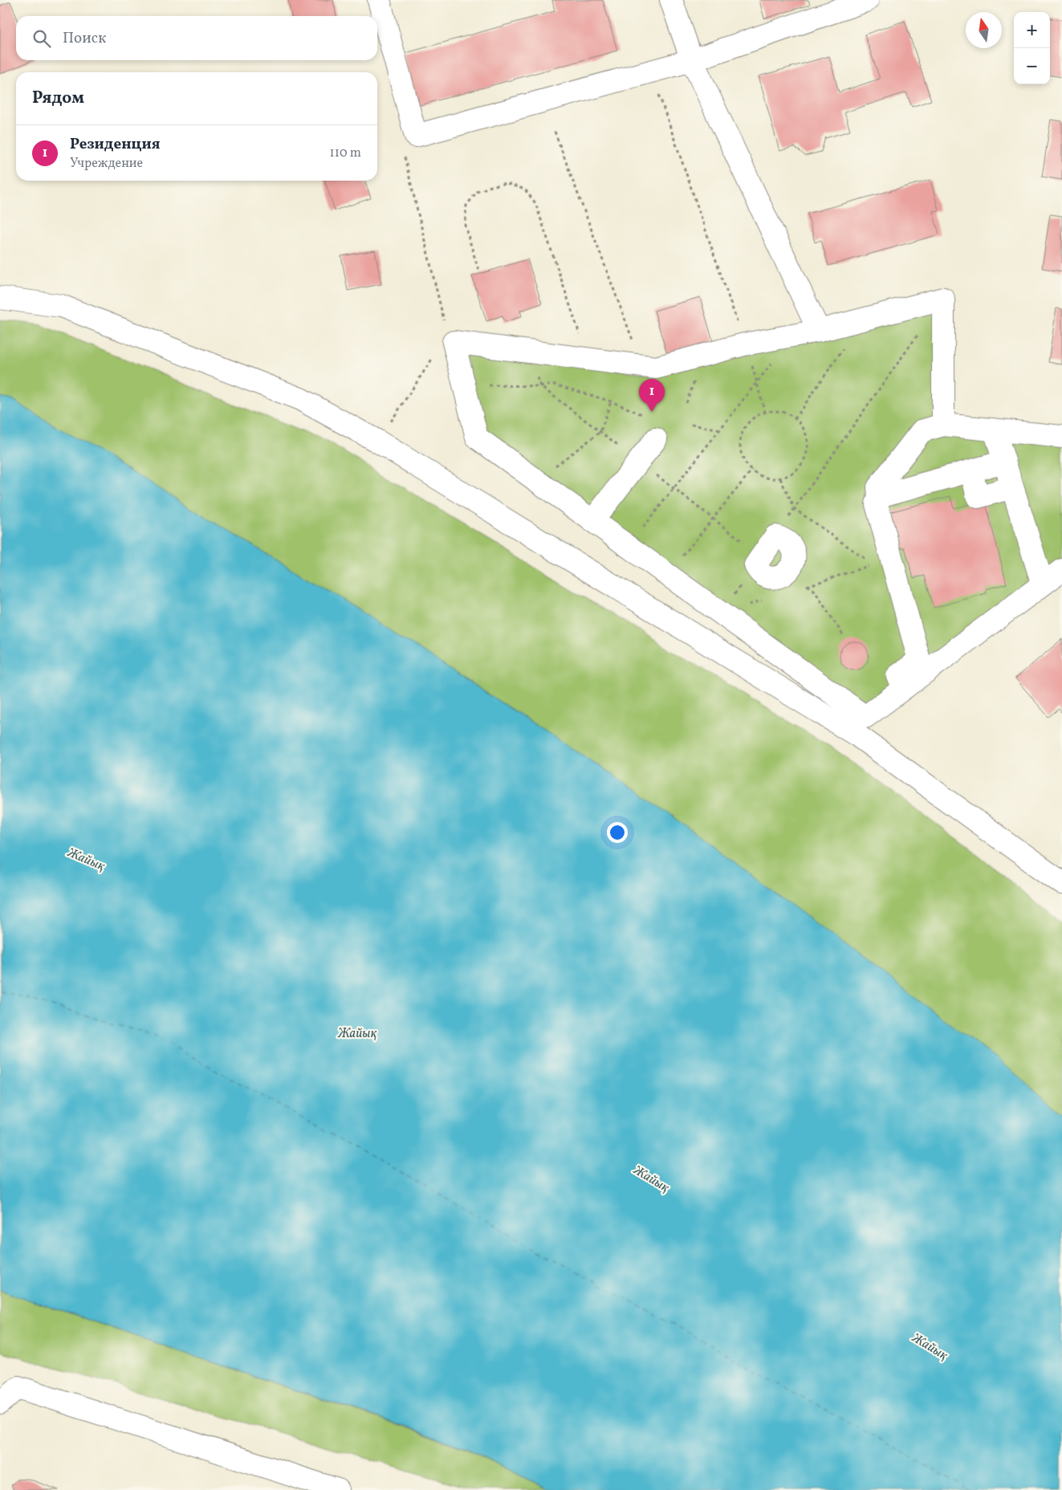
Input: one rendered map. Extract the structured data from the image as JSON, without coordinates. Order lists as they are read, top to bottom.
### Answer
{
  "water": ["Жайық"],
  "north": "top",
  "page": {
    "map_buttons": ["+", "−"],
    "search": "Поиск",
    "heading": "Рядом",
    "list": [
      {
        "mark": "1",
        "name": "Резиденция",
        "note": "Учреждение",
        "value": "110 m"
      }
    ],
    "pins": "1"
  }
}
